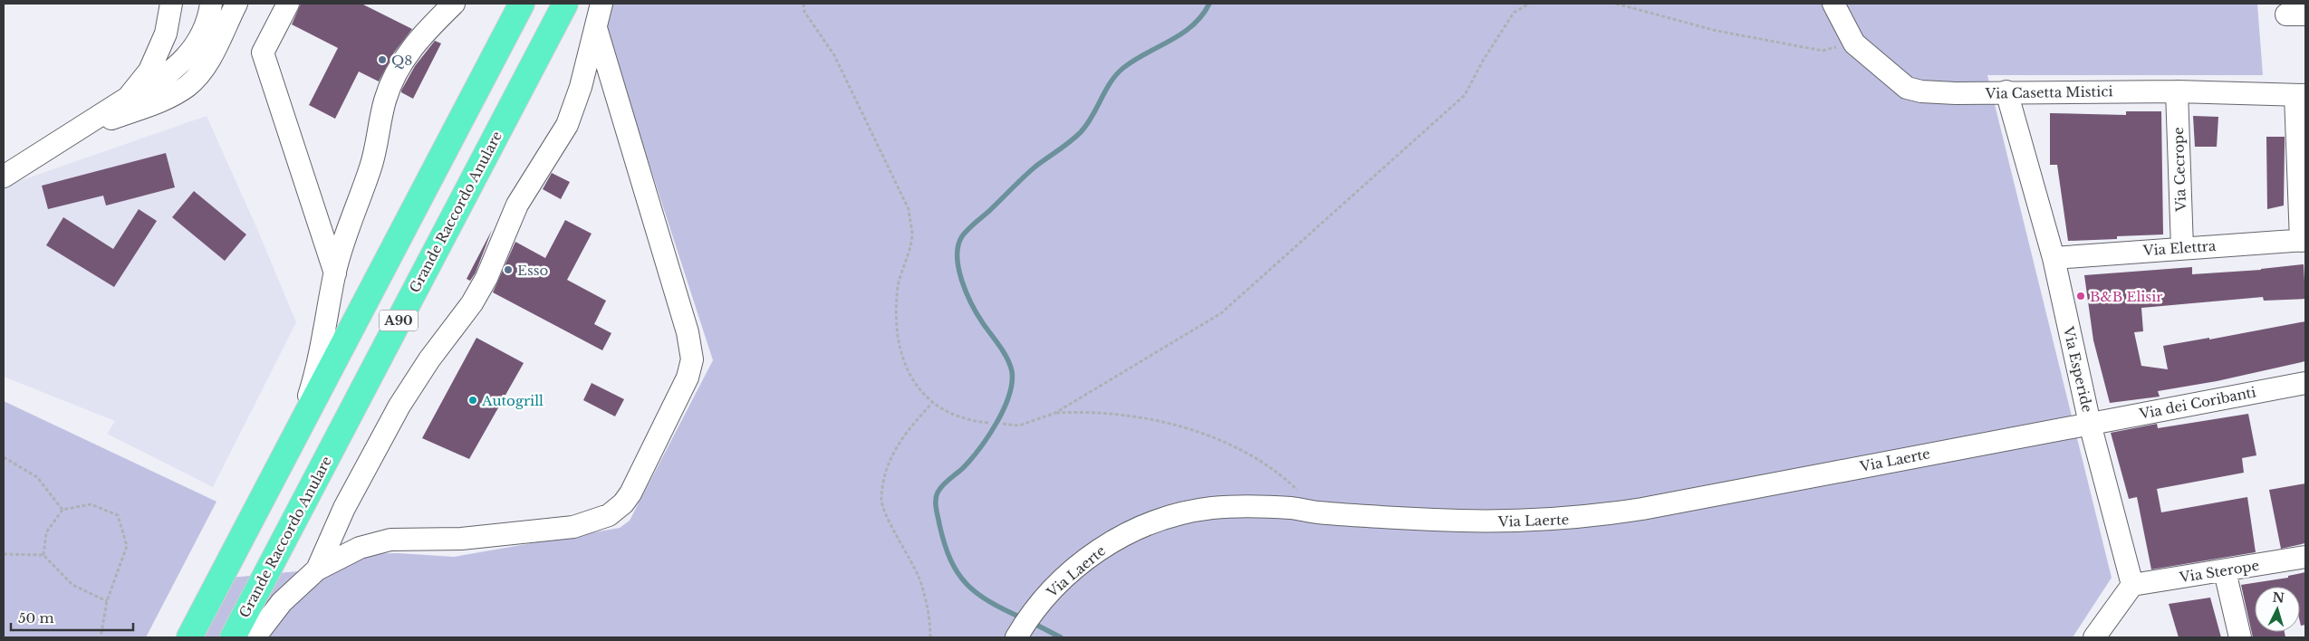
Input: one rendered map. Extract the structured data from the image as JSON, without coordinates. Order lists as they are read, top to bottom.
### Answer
{
  "streets": {
    "highway": ["Grande Raccordo Anulare", "A90"],
    "street": [
      "Via Casetta Mistici",
      "Via Cecrope",
      "Via Elettra",
      "Via Esperide",
      "Via dei Coribanti",
      "Via Laerte",
      "Via Sterope"
    ]
  },
  "crossings": [
    ["Via Casetta Mistici", "Via Cecrope"],
    ["Via Casetta Mistici", "Via Esperide"],
    ["Via Cecrope", "Via Elettra"],
    ["Via Elettra", "Via Esperide"],
    ["Via Esperide", "Via dei Coribanti"],
    ["Via Esperide", "Via Laerte"],
    ["Via Esperide", "Via Sterope"],
    ["Via dei Coribanti", "Via Laerte"]
  ],
  "places": [
    "Q8",
    "Esso",
    "B&B Elisir",
    "Autogrill"
  ],
  "scale_bar": "50 m",
  "north": "top"
}
